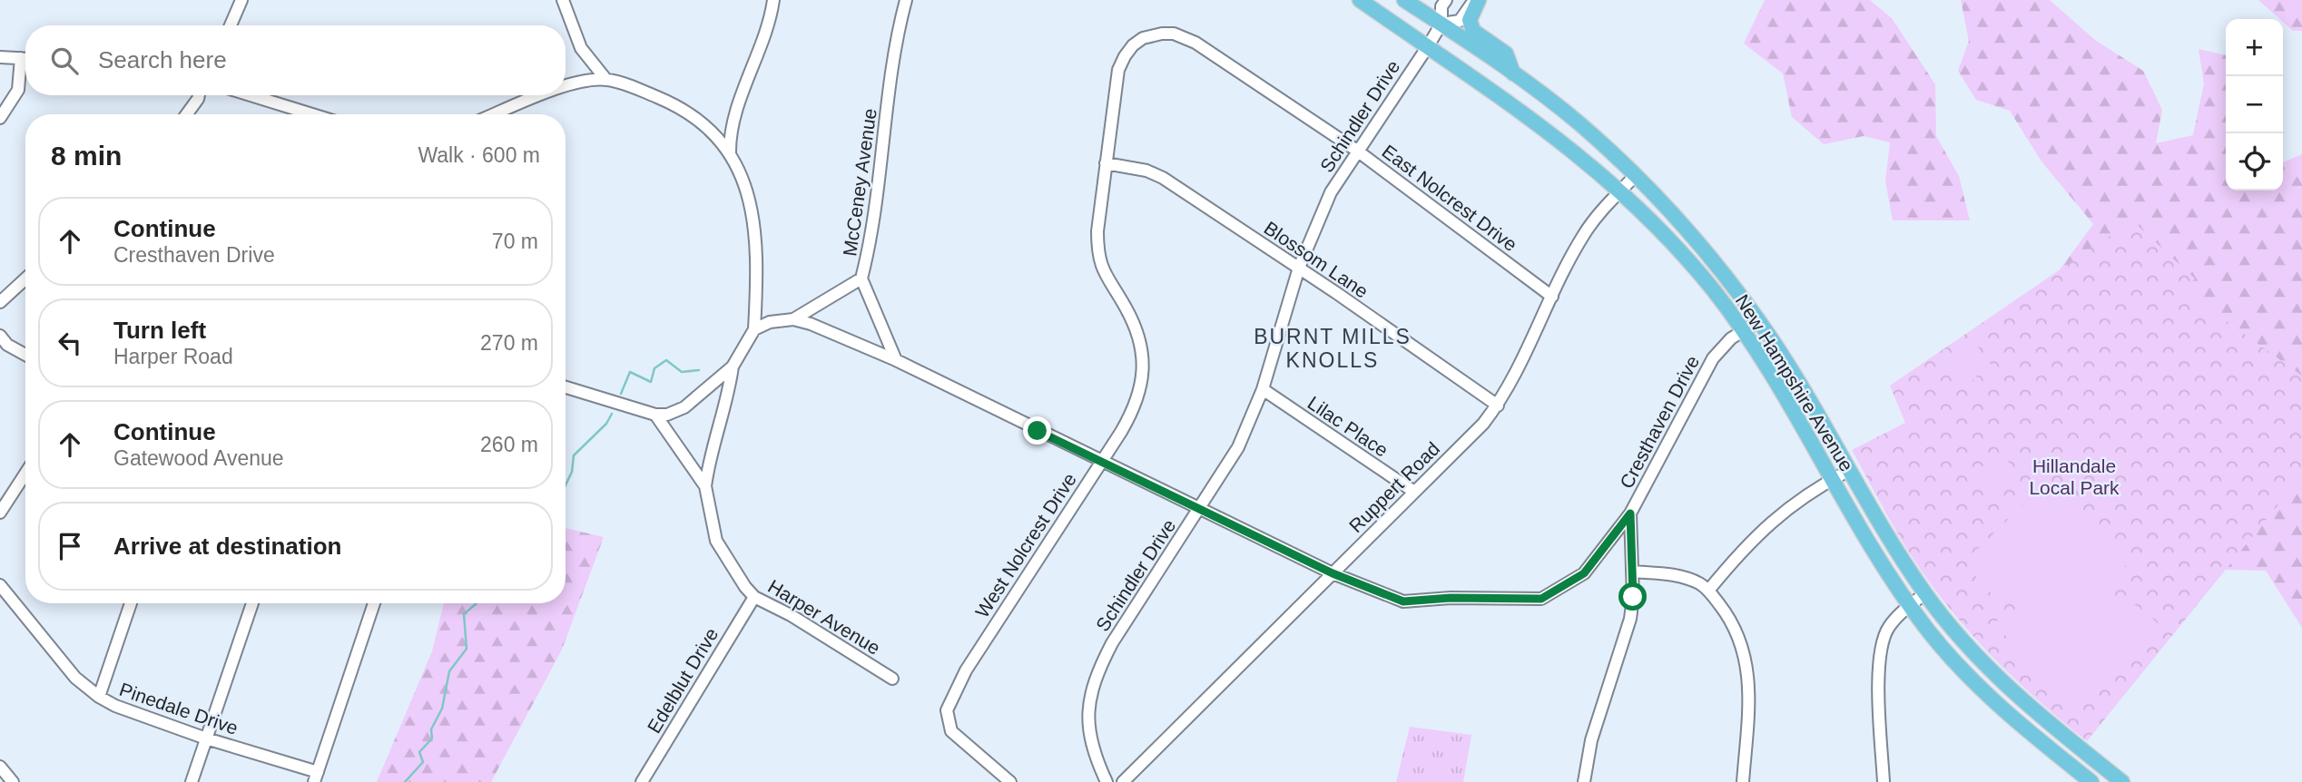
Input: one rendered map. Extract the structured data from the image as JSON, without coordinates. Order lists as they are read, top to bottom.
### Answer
{
  "streets": {
    "main road": ["New Hampshire Avenue"],
    "street": [
      "Schindler Drive",
      "McCeney Avenue",
      "East Nolcrest Drive",
      "Blossom Lane",
      "Cresthaven Drive",
      "Lilac Place",
      "Ruppert Road",
      "West Nolcrest Drive",
      "Harper Avenue",
      "Edelblut Drive",
      "Pinedale Drive"
    ]
  },
  "crossings": [
    ["Schindler Drive", "East Nolcrest Drive"],
    ["Schindler Drive", "Blossom Lane"],
    ["Schindler Drive", "New Hampshire Avenue"],
    ["Schindler Drive", "Lilac Place"],
    ["East Nolcrest Drive", "Ruppert Road"],
    ["East Nolcrest Drive", "West Nolcrest Drive"],
    ["Blossom Lane", "Ruppert Road"],
    ["Blossom Lane", "West Nolcrest Drive"],
    ["New Hampshire Avenue", "Cresthaven Drive"],
    ["New Hampshire Avenue", "Ruppert Road"],
    ["Lilac Place", "Ruppert Road"],
    ["Harper Avenue", "Edelblut Drive"]
  ],
  "districts": ["BURNT MILLS KNOLLS"],
  "parks": ["Hillandale Local Park"],
  "page": {
    "map_buttons": ["+", "−"],
    "search": "Search here",
    "heading": ["8 min", "Walk · 600 m"],
    "list": [
      ["Continue", "Cresthaven Drive", "70 m"],
      ["Turn left", "Harper Road", "270 m"],
      ["Continue", "Gatewood Avenue", "260 m"],
      "Arrive at destination"
    ]
  }
}
